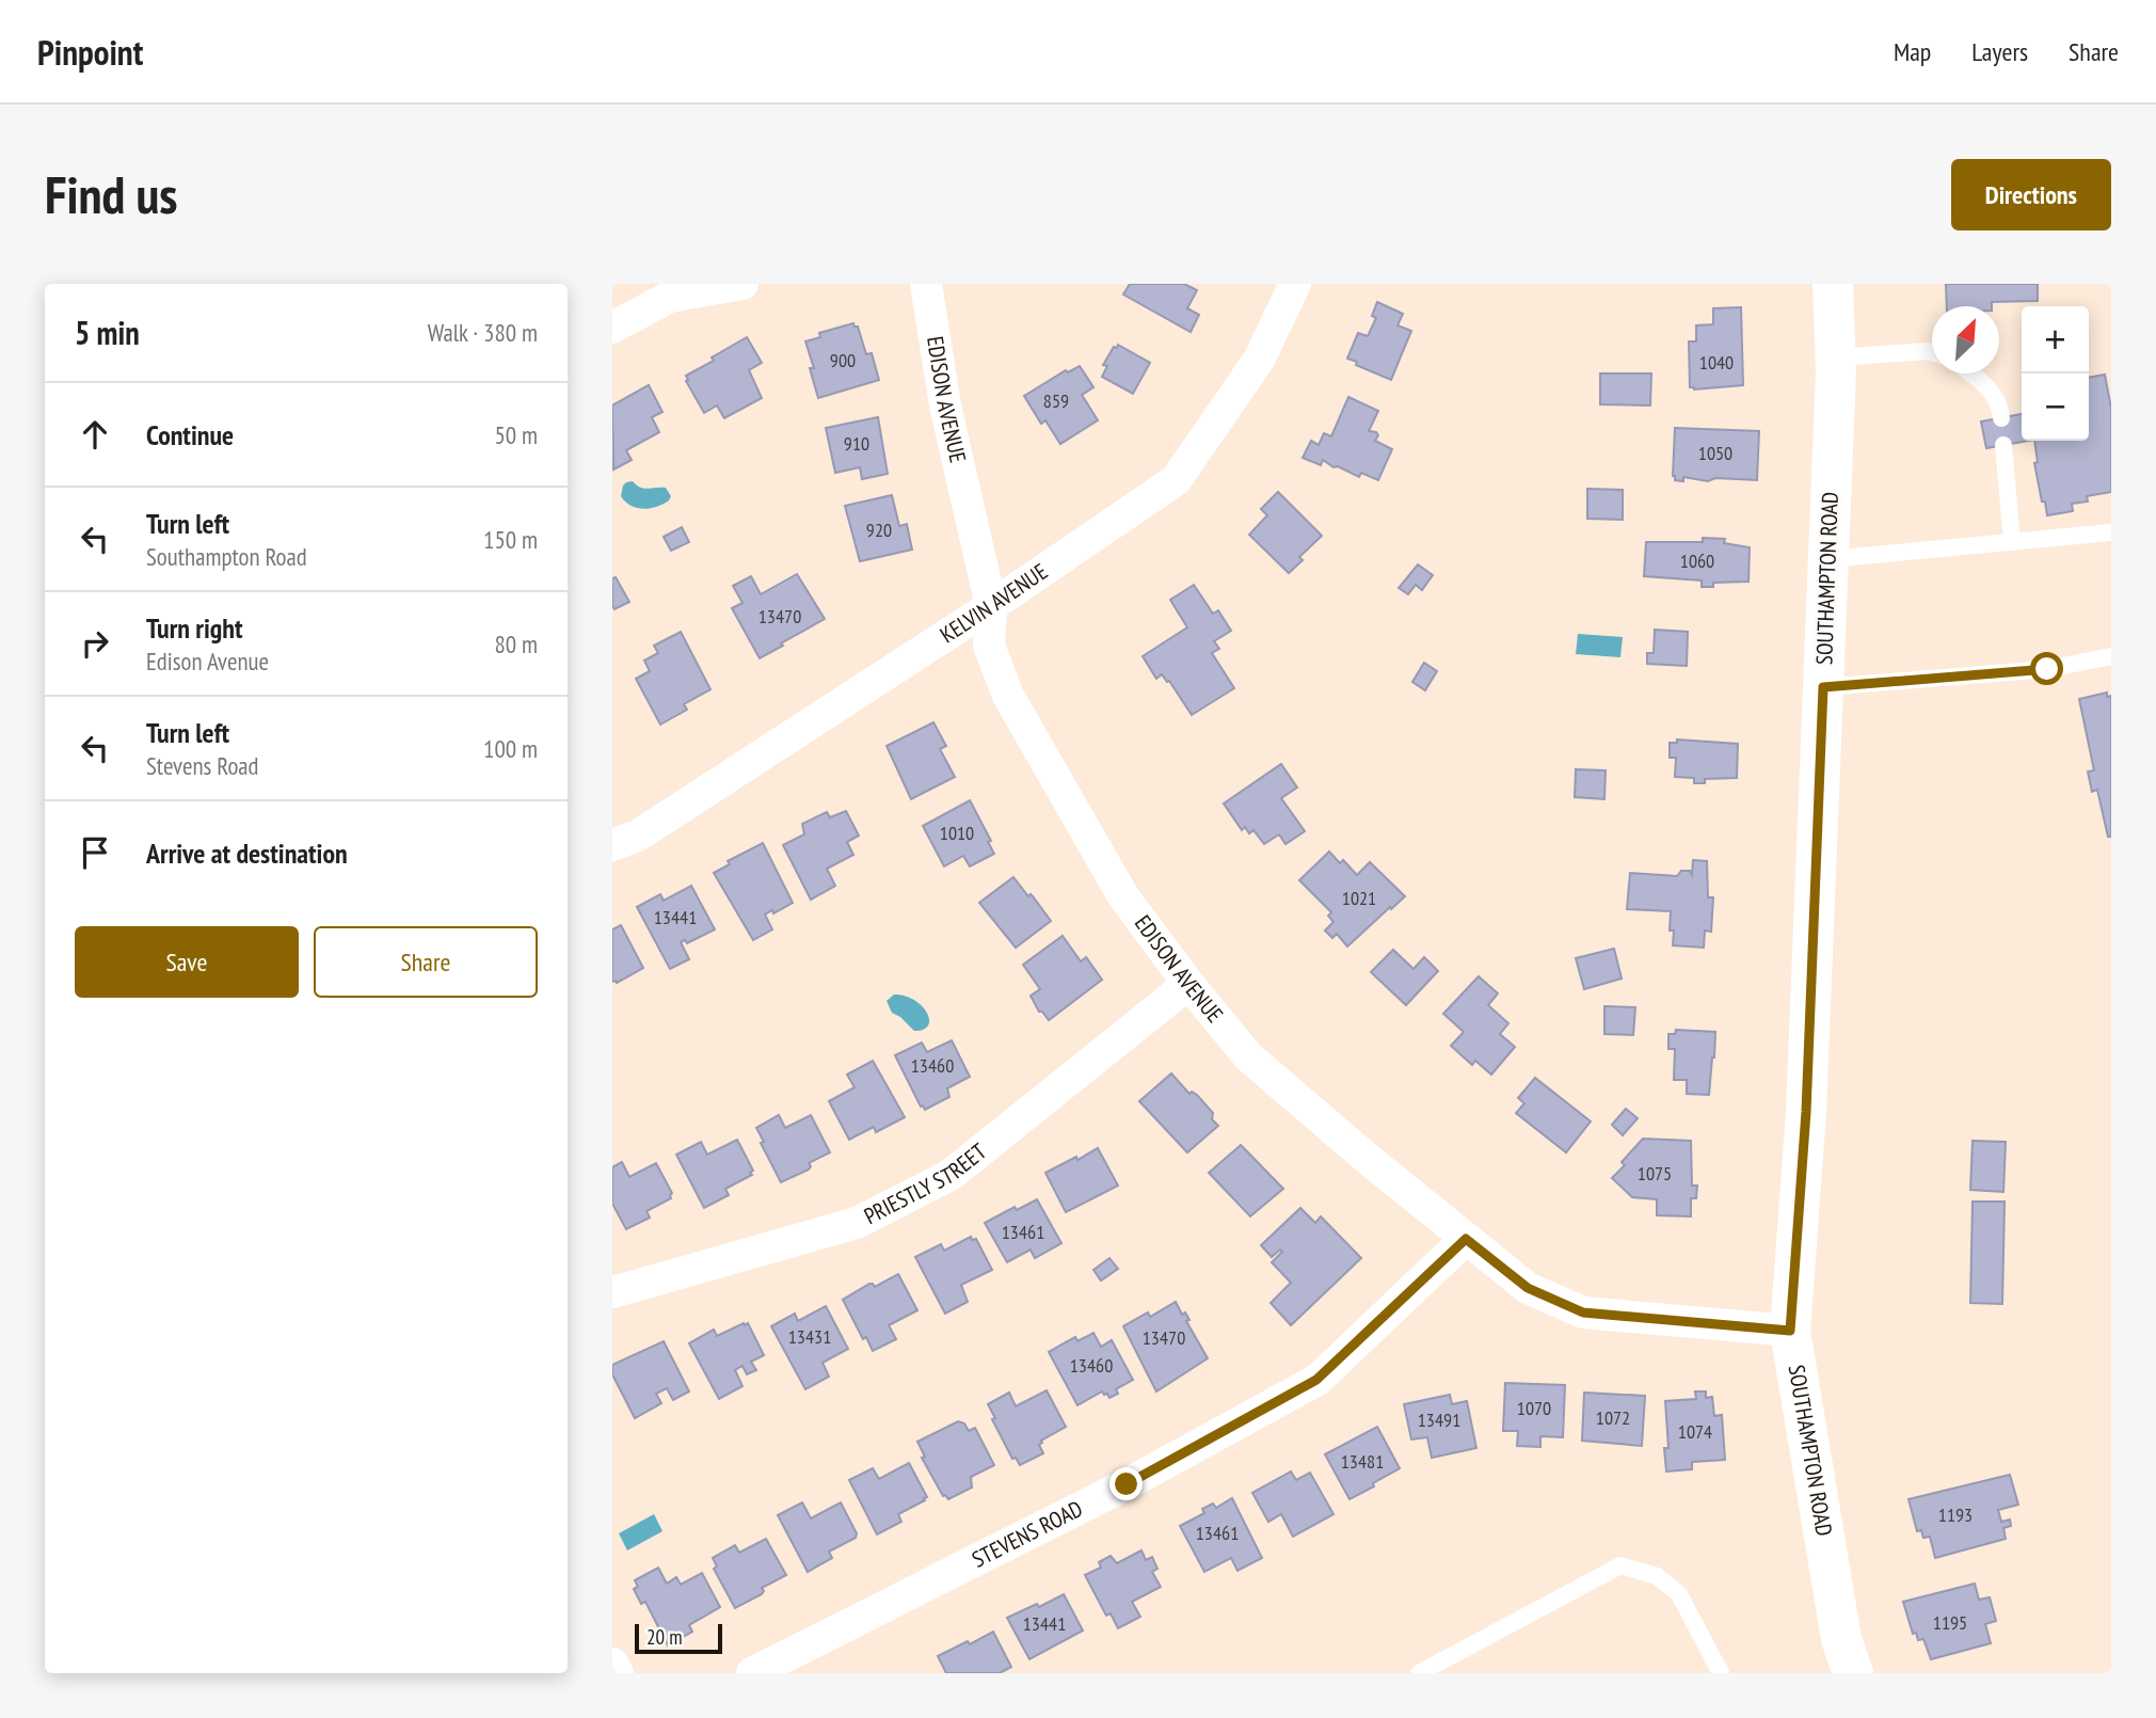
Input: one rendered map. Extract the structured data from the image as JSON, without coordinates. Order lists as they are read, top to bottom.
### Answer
{
  "streets": {
    "street": [
      "EDISON AVENUE",
      "SOUTHAMPTON ROAD",
      "KELVIN AVENUE",
      "PRIESTLY STREET",
      "STEVENS ROAD"
    ]
  },
  "crossings": [
    ["EDISON AVENUE", "SOUTHAMPTON ROAD"],
    ["EDISON AVENUE", "KELVIN AVENUE"],
    ["EDISON AVENUE", "PRIESTLY STREET"],
    ["EDISON AVENUE", "STEVENS ROAD"]
  ],
  "house_numbers": [
    "900",
    "1040",
    "859",
    "910",
    "1050",
    "920",
    "1060",
    "13470",
    "1010",
    "1021",
    "13441",
    "13460",
    "1075",
    "13461",
    "13431",
    "13470",
    "13460",
    "1070",
    "1072",
    "13491",
    "1074",
    "13481",
    "1193",
    "13461",
    "1195",
    "13441"
  ],
  "scale_bar": "20 m",
  "north": "top right",
  "page": {
    "header": "Pinpoint",
    "nav": ["Map", "Layers", "Share"],
    "buttons": [
      "Directions",
      ["Save", "Share"]
    ],
    "title": "Find us",
    "heading": ["5 min", "Walk · 380 m"],
    "map_buttons": ["+", "−"],
    "list": [
      ["Continue", "50 m"],
      ["Turn left", "Southampton Road", "150 m"],
      ["Turn right", "Edison Avenue", "80 m"],
      ["Turn left", "Stevens Road", "100 m"],
      "Arrive at destination"
    ],
    "scale": "20 m"
  }
}
